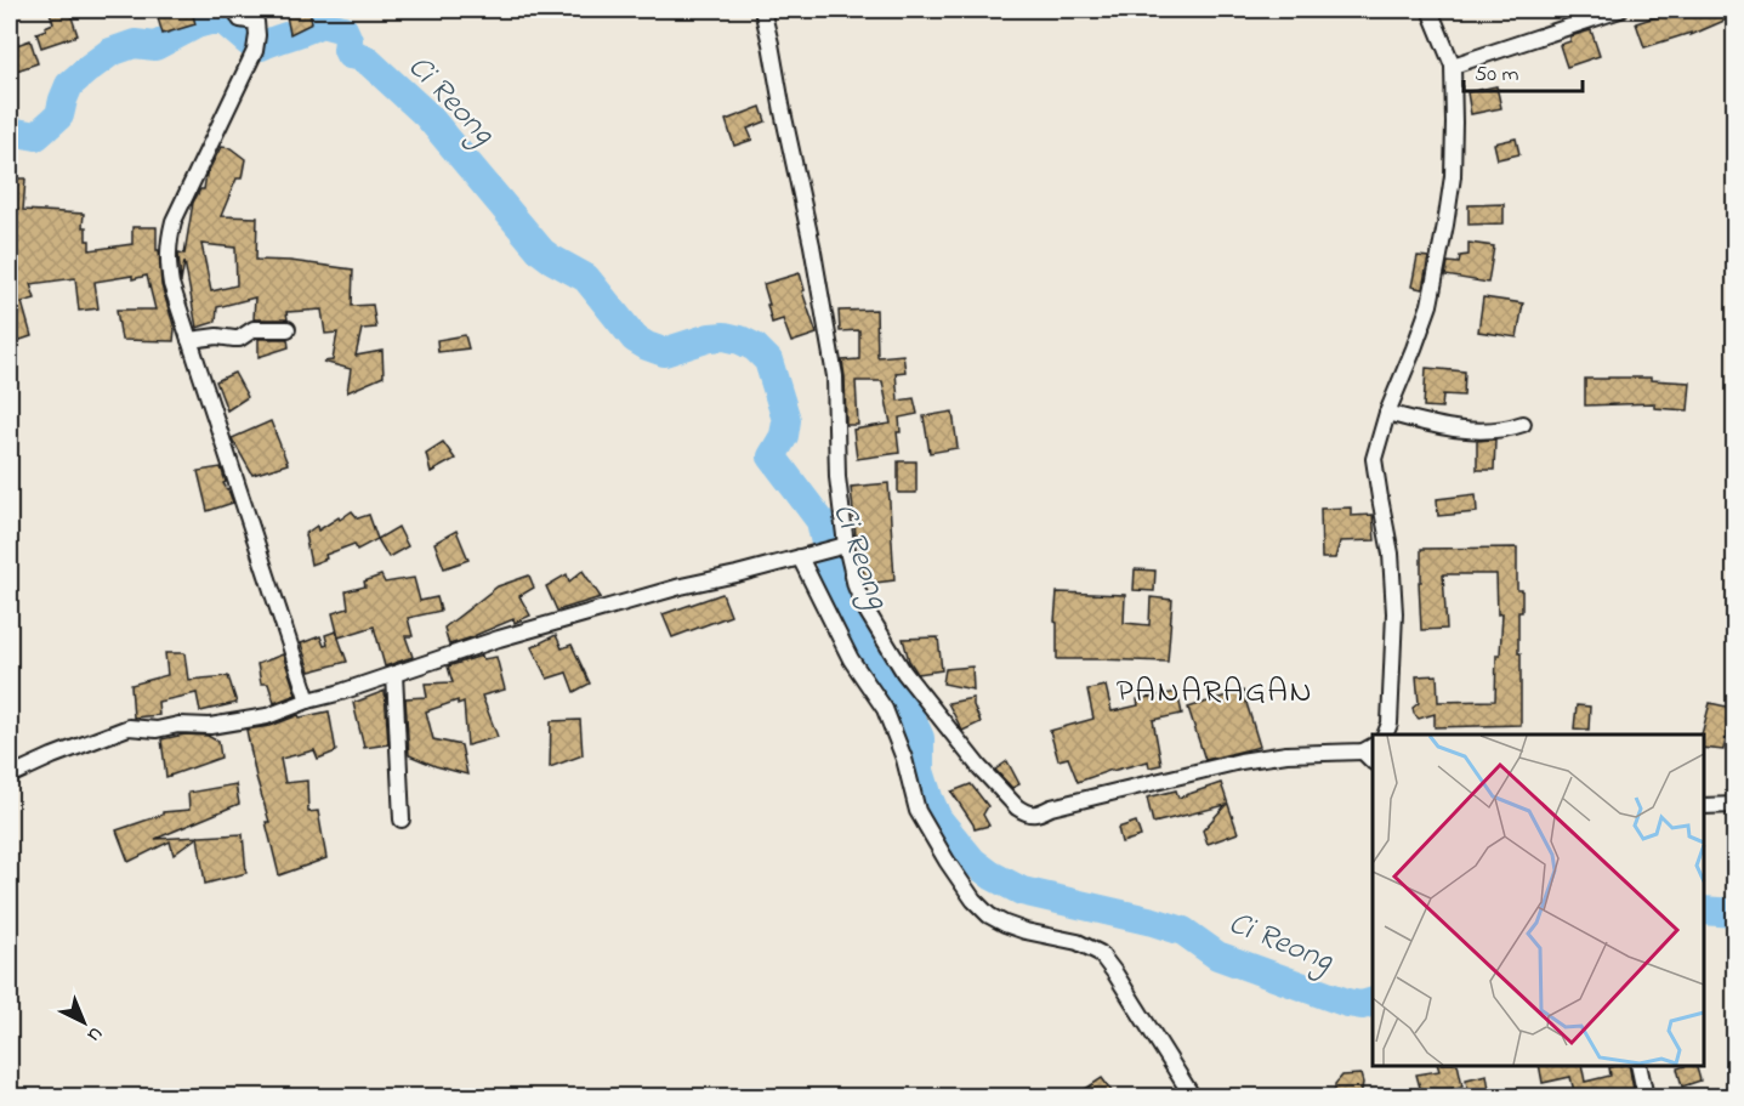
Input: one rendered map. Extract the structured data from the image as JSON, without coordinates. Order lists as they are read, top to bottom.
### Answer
{
  "districts": ["PANARAGAN"],
  "water": ["Ci Reong"],
  "scale_bar": "50 m",
  "north": "bottom right"
}
